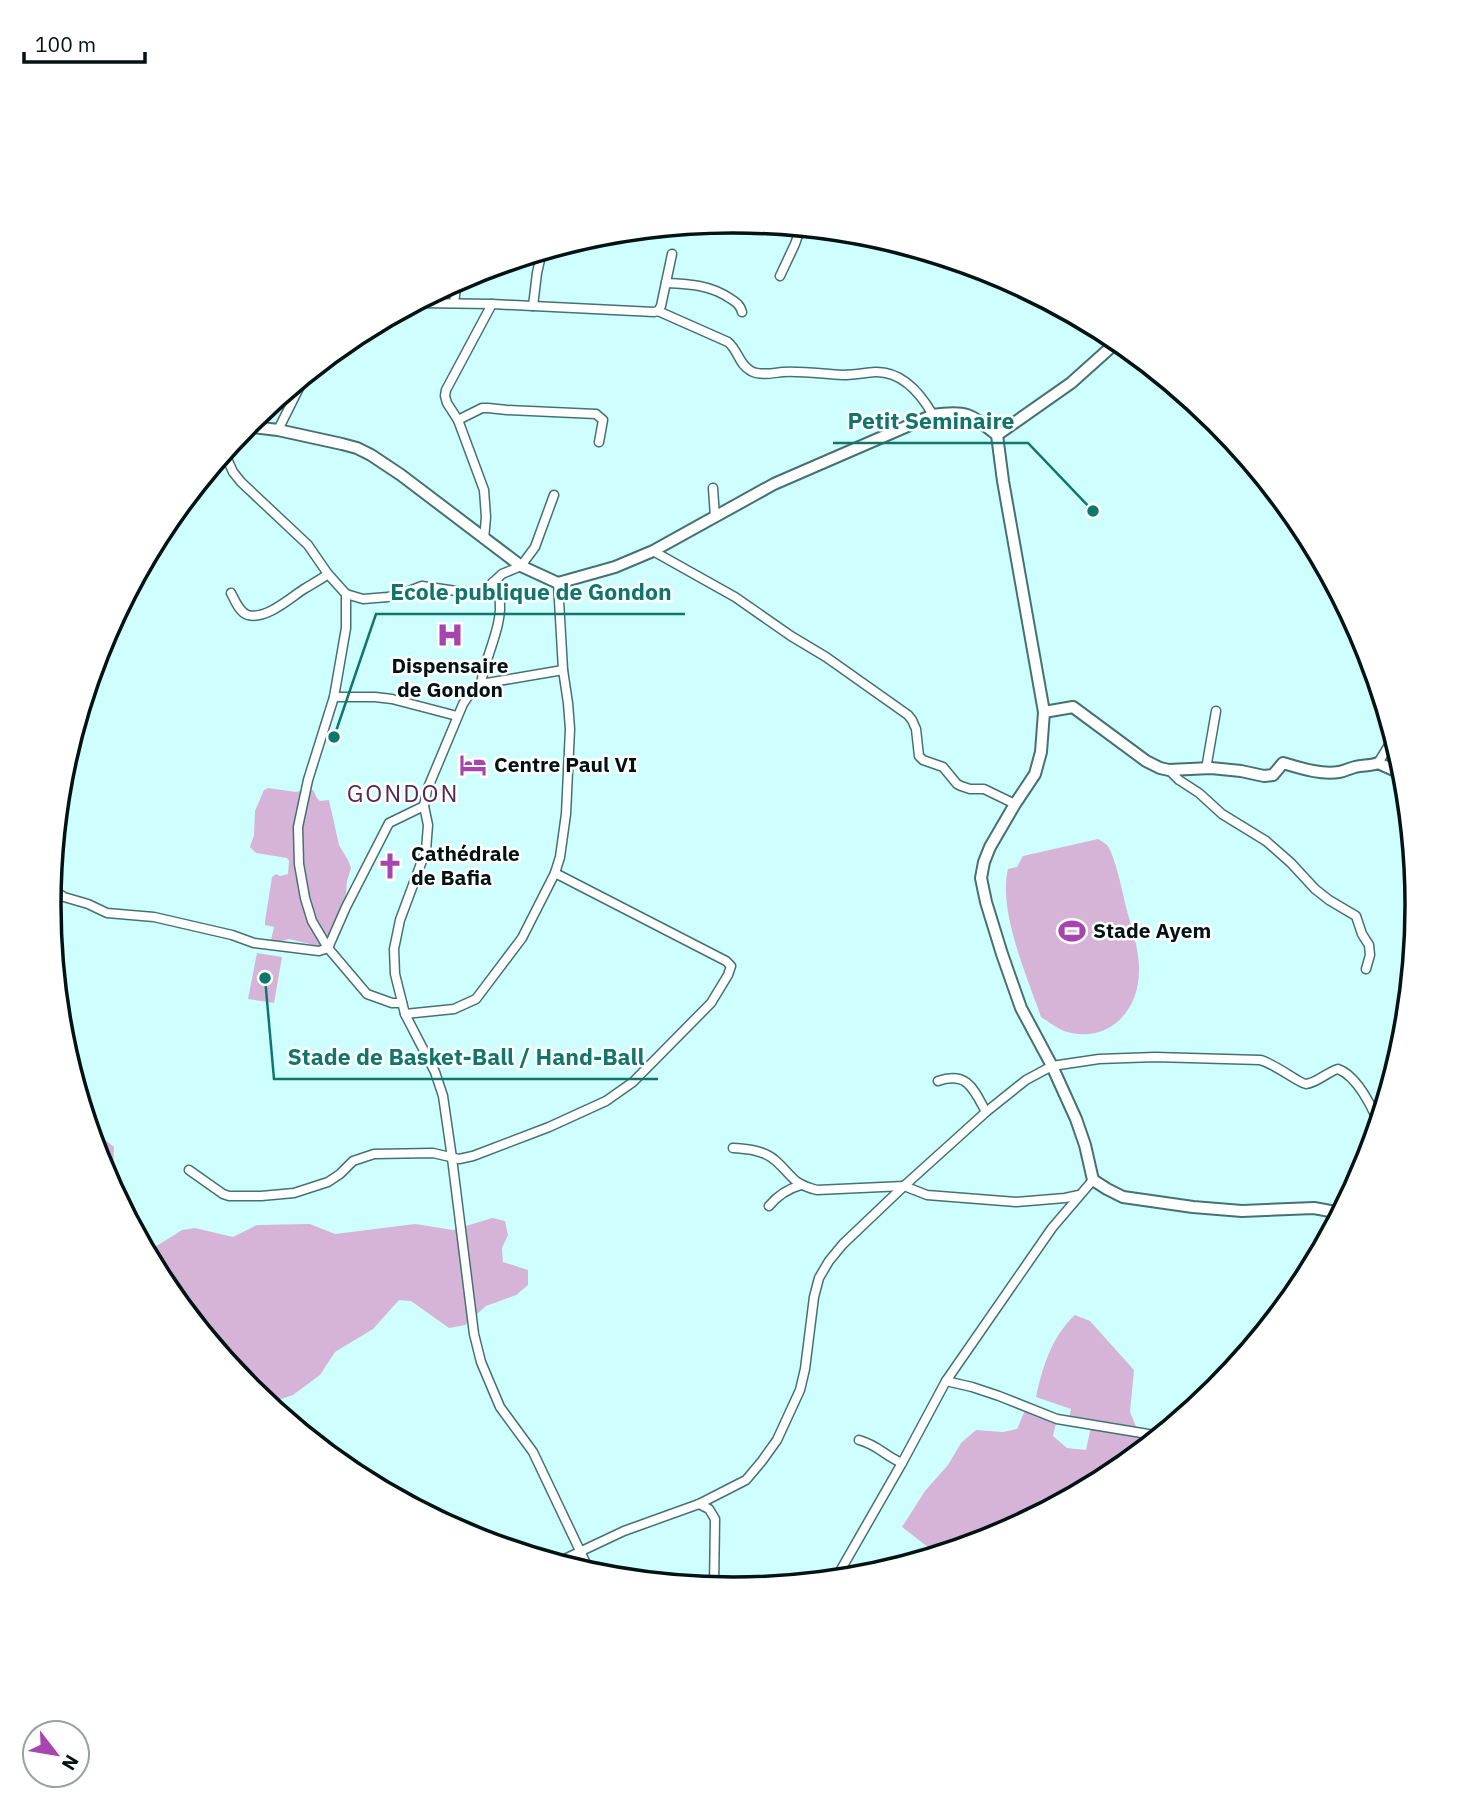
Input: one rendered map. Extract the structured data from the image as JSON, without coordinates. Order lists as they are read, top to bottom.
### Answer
{
  "districts": ["GONDON"],
  "places": {
    "other": ["Petit Seminaire", "Ecole publique de Gondon", "Stade de Basket-Ball / Hand-Ball"],
    "hospital": ["Dispensaire de Gondon"],
    "hotel": ["Centre Paul VI"],
    "church": ["Cathédrale de Bafia"],
    "sports": ["Stade Ayem"]
  },
  "scale_bar": "100 m",
  "north": "bottom right"
}
